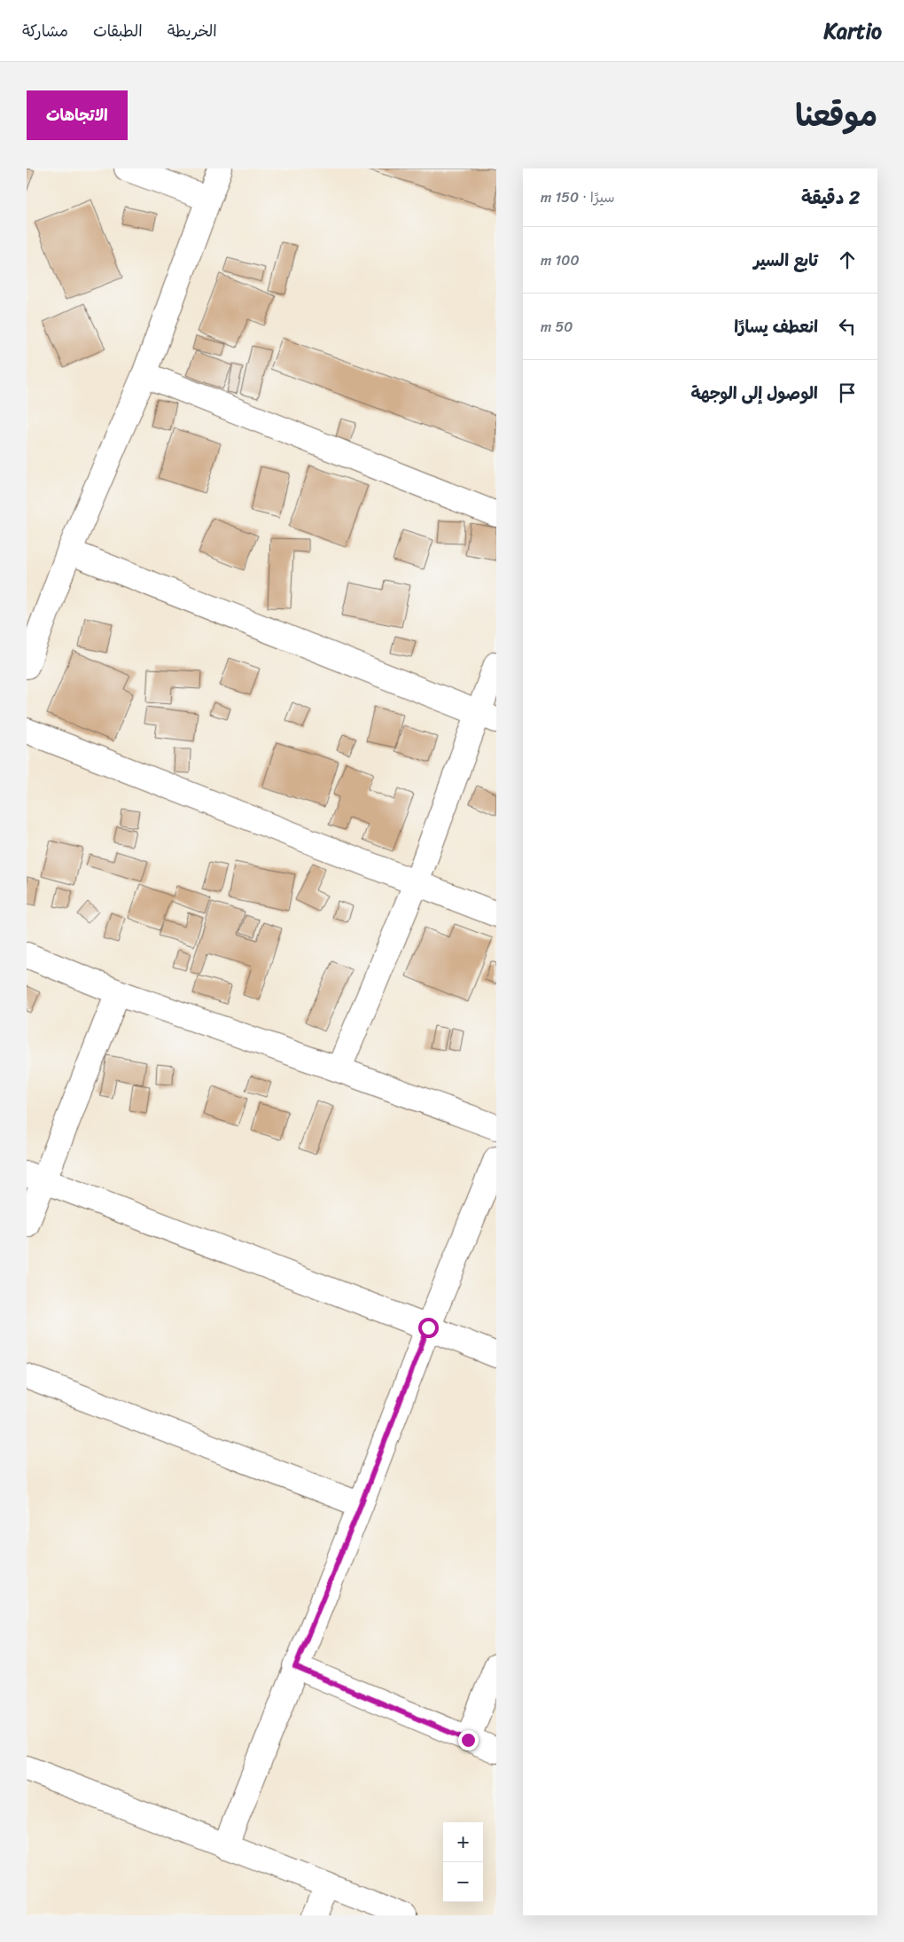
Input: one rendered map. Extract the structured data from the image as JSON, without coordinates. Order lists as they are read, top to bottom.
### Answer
{
  "page": {
    "header": "Kartio",
    "nav": ["الخريطة", "الطبقات", "مشاركة"],
    "title": "موقعنا",
    "buttons": "الاتجاهات",
    "heading": ["2 دقيقة", "سيرًا · 150 m"],
    "list": [
      ["تابع السير", "100 m"],
      ["انعطف يسارًا", "50 m"],
      "الوصول إلى الوجهة"
    ],
    "map_buttons": ["+", "−"]
  }
}
